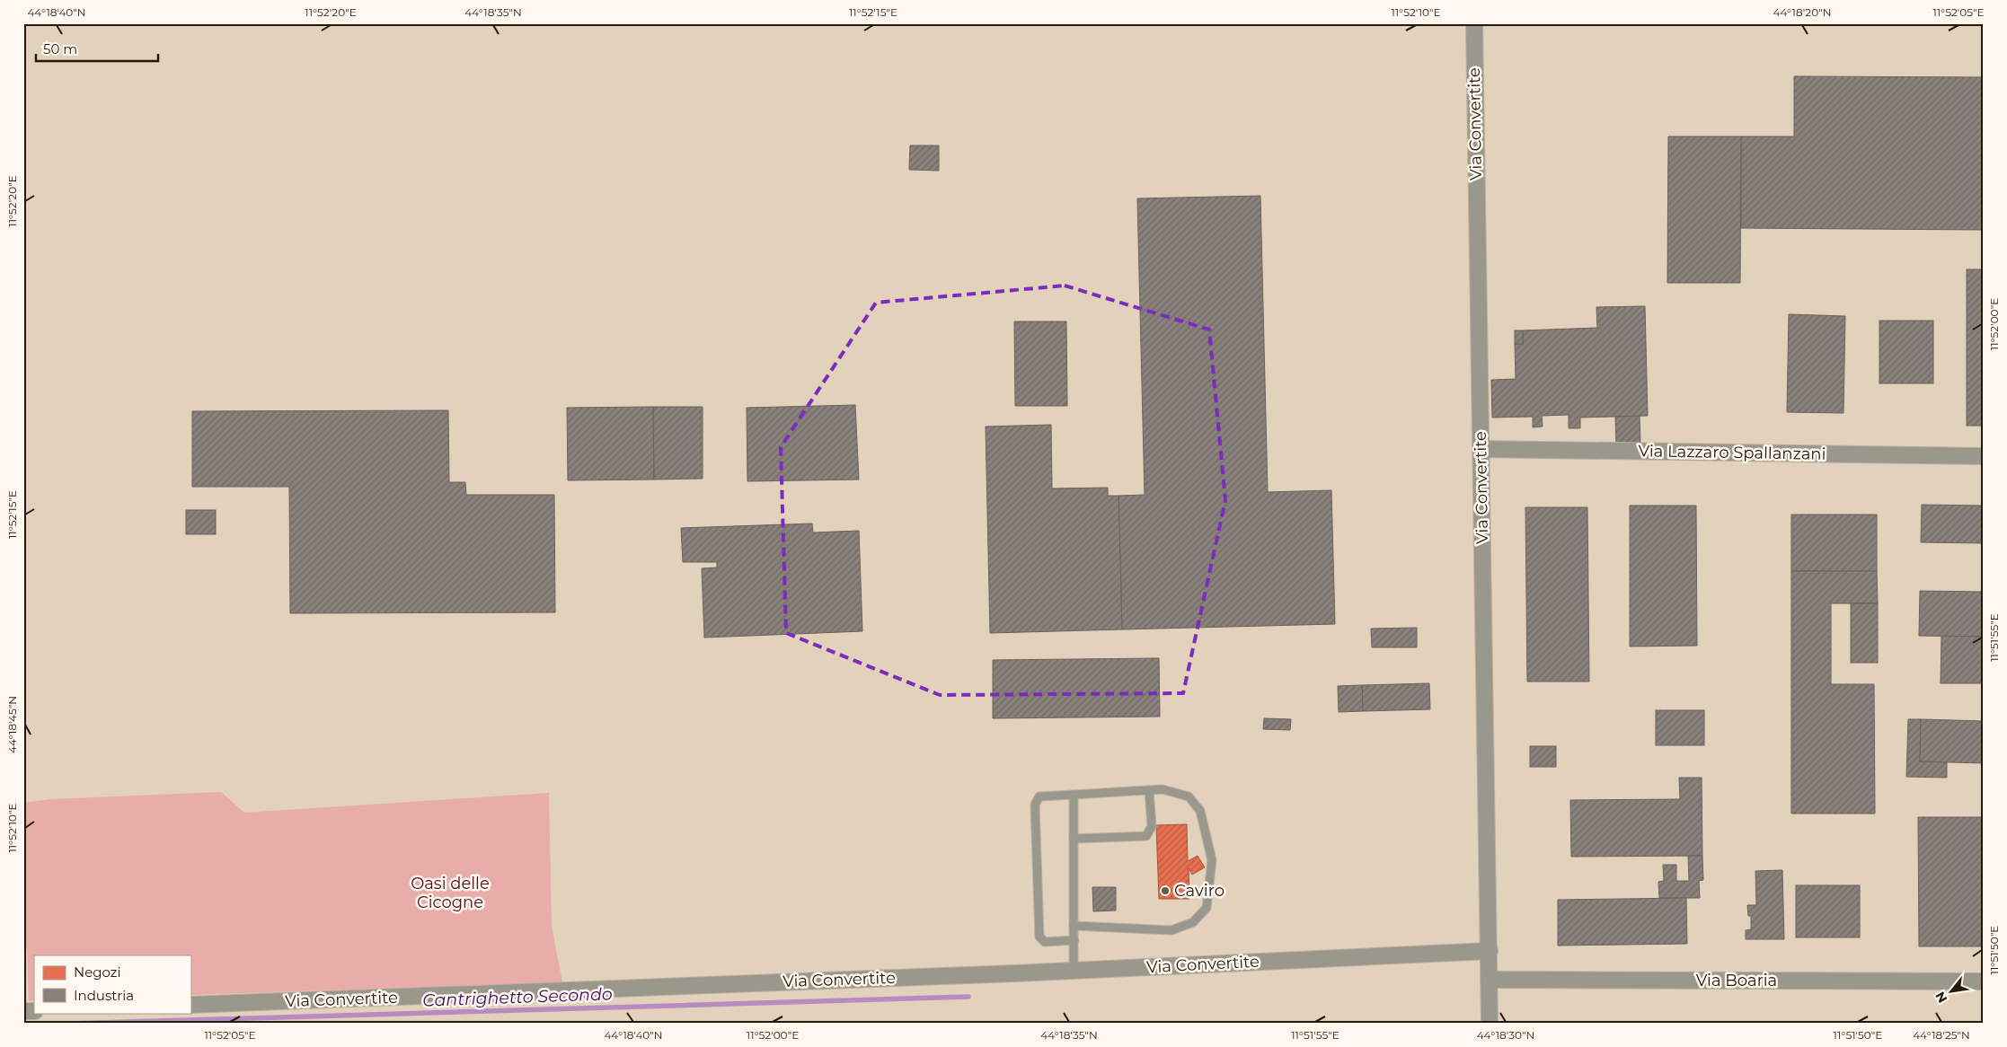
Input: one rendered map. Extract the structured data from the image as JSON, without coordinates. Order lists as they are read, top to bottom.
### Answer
{
  "streets": {
    "street": ["Via Convertite", "Via Lazzaro Spallanzani", "Via Boaria"]
  },
  "crossings": [
    ["Via Convertite", "Via Lazzaro Spallanzani"],
    ["Via Convertite", "Via Boaria"]
  ],
  "water": ["Cantrighetto Secondo"],
  "parks": ["Oasi delle Cicogne"],
  "places": ["Caviro"],
  "legend": ["Negozi", "Industria"],
  "scale_bar": "50 m",
  "north": "bottom left",
  "coordinates": [
    "44°18'40\"N",
    "11°52'20\"E",
    "44°18'35\"N",
    "11°52'15\"E",
    "11°52'10\"E",
    "44°18'20\"N",
    "11°52'05\"E",
    "11°52'00\"E",
    "11°51'55\"E",
    "44°18'45\"N",
    "11°51'50\"E",
    "44°18'30\"N",
    "44°18'25\"N"
  ]
}
